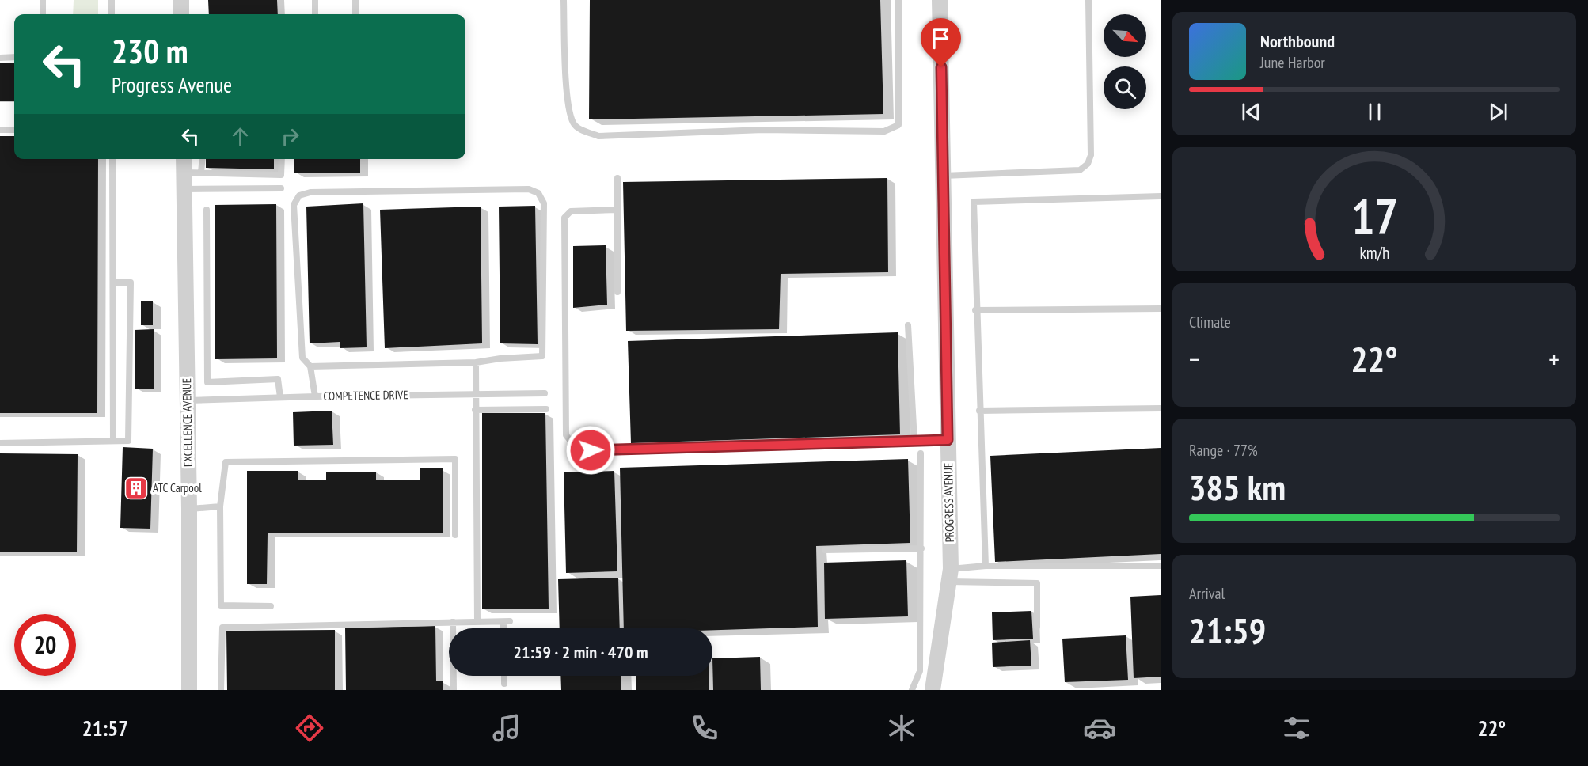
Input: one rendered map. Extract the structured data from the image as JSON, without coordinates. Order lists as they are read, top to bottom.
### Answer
{
  "streets": {
    "street": ["EXCELLENCE AVENUE", "PROGRESS AVENUE"],
    "lane": ["COMPETENCE DRIVE"]
  },
  "crossings": [
    ["COMPETENCE DRIVE", "EXCELLENCE AVENUE"]
  ],
  "places": {
    "building": ["ATC Carpool"]
  },
  "north": "bottom right",
  "page": {
    "turn": ["230 m", "Progress Avenue"],
    "song": ["Northbound", "June Harbor"],
    "tile": [
      "Climate",
      ["Range · 77%", "385 km"],
      ["Arrival", "21:59"]
    ],
    "heat": ["−", "22°", "+"],
    "limit": "20",
    "trip": "21:59 · 2 min · 470 m",
    "tabs": ["21:57", "22°"],
    "gauge": ["17", "km/h"]
  }
}
